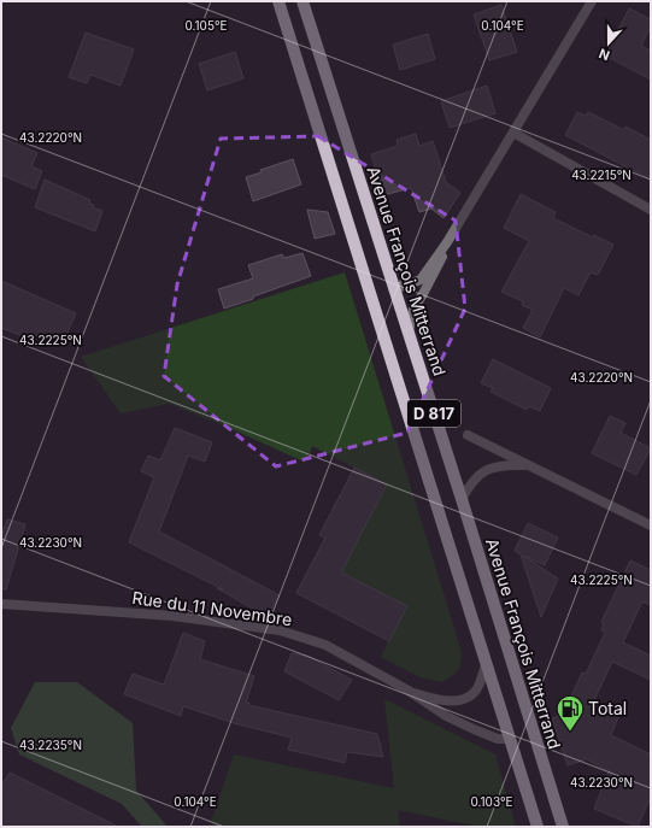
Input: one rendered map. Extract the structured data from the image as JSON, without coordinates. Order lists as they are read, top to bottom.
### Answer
{
  "streets": {
    "main road": ["Avenue François Mitterrand", "D 817"],
    "street": ["Rue du 11 Novembre"]
  },
  "crossings": [
    ["D 817", "Rue du 11 Novembre"]
  ],
  "places": {
    "fuel station": ["Total"]
  },
  "north": "bottom",
  "coordinates": [
    "0.105°E",
    "0.104°E",
    "43.2220°N",
    "43.2215°N",
    "43.2225°N",
    "43.2230°N",
    "43.2235°N",
    "0.103°E"
  ]
}
